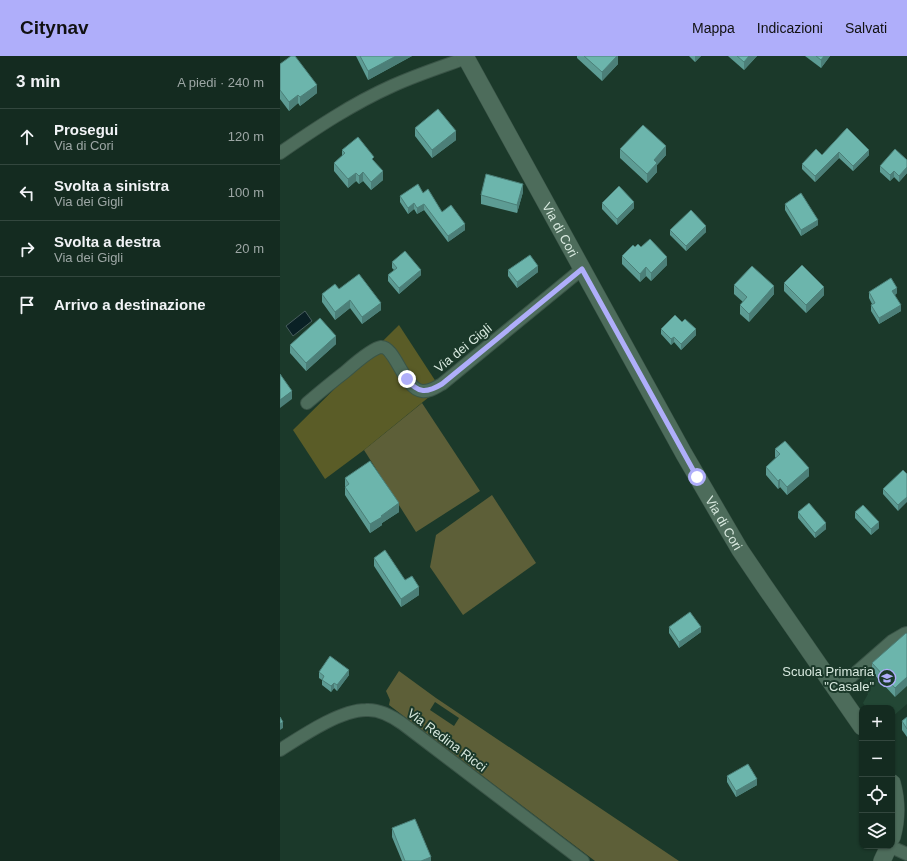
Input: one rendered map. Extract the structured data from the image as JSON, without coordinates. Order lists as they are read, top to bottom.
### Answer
{
  "streets": {
    "main road": ["Via di Cori"],
    "street": ["Via dei Gigli", "Via Redina Ricci"]
  },
  "crossings": [
    ["Via di Cori", "Via dei Gigli"]
  ],
  "places": {
    "school or university": ["Scuola Primaria \"Casale\""]
  },
  "page": {
    "header": "Citynav",
    "nav": ["Mappa", "Indicazioni", "Salvati"],
    "heading": ["3 min", "A piedi · 240 m"],
    "list": [
      ["Prosegui", "Via di Cori", "120 m"],
      ["Svolta a sinistra", "Via dei Gigli", "100 m"],
      ["Svolta a destra", "Via dei Gigli", "20 m"],
      "Arrivo a destinazione"
    ],
    "map_buttons": ["+", "−"]
  }
}
